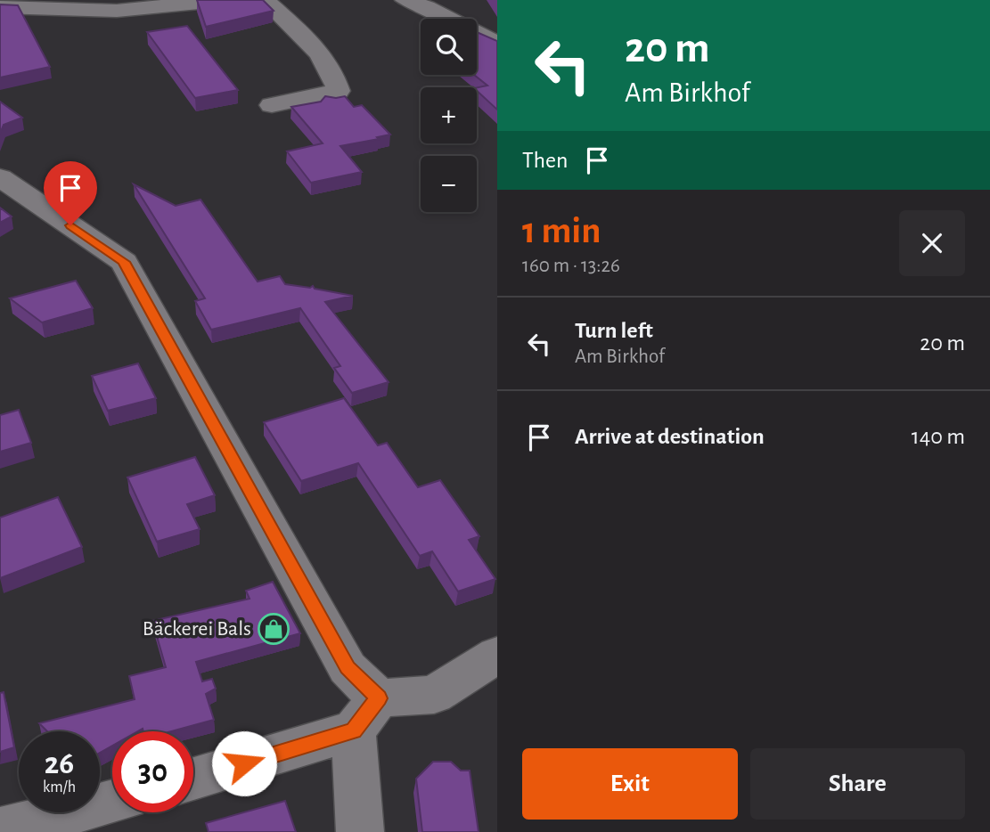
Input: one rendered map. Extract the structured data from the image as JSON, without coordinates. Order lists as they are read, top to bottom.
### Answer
{
  "places": {
    "shop": ["Bäckerei Bals"]
  },
  "page": {
    "turn": ["20 m", "Am Birkhof"],
    "map_buttons": ["+", "−"],
    "then": "Then",
    "heading": ["1 min", "160 m · 13:26"],
    "list": [
      {
        "name": "Turn left",
        "note": "Am Birkhof",
        "value": "20 m"
      },
      {
        "name": "Arrive at destination",
        "value": "140 m"
      }
    ],
    "speed": "26 km/h",
    "limit": "30",
    "buttons": ["Exit", "Share"]
  }
}
